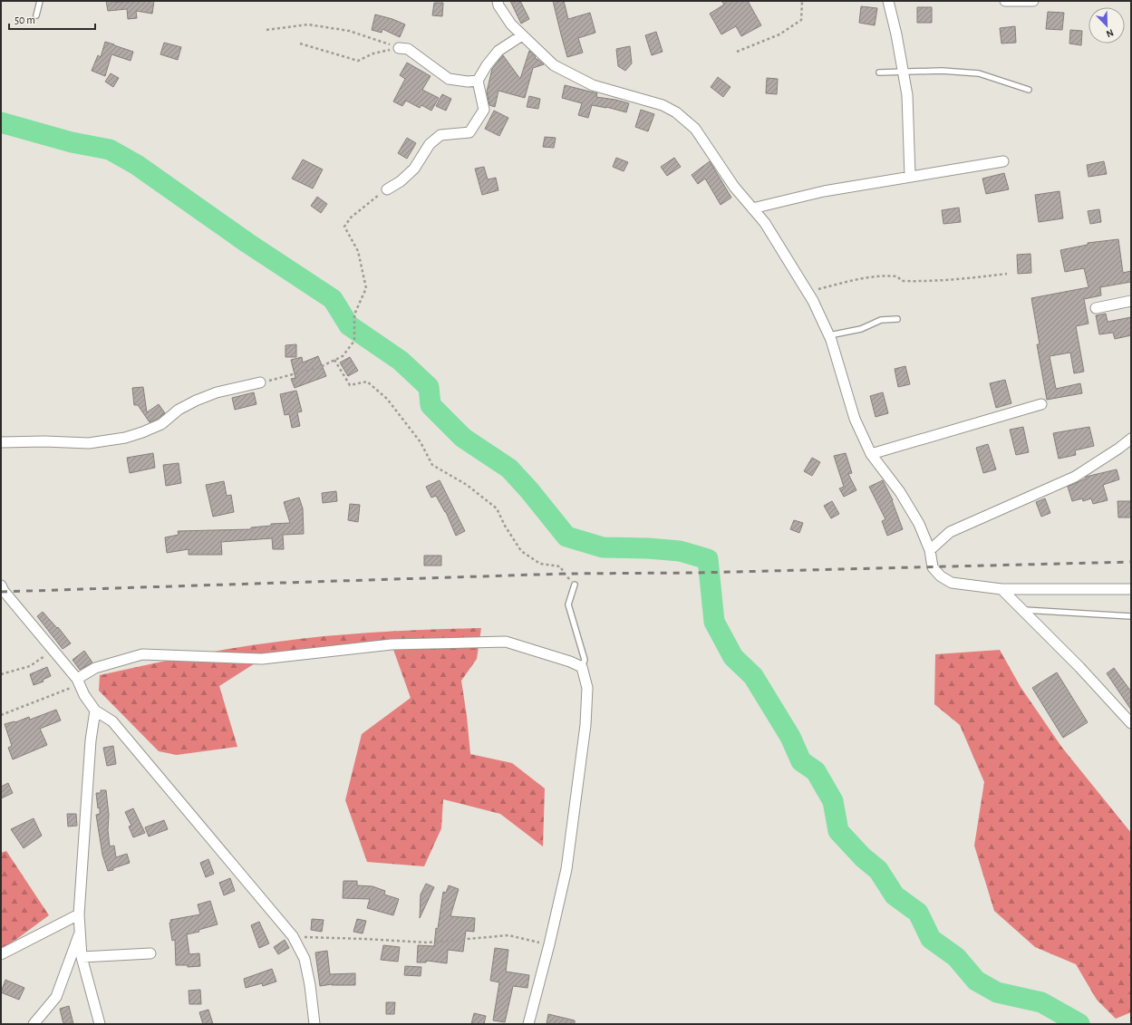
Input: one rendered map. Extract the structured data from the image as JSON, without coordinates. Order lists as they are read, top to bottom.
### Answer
{
  "scale_bar": "50 m",
  "north": "bottom right"
}
